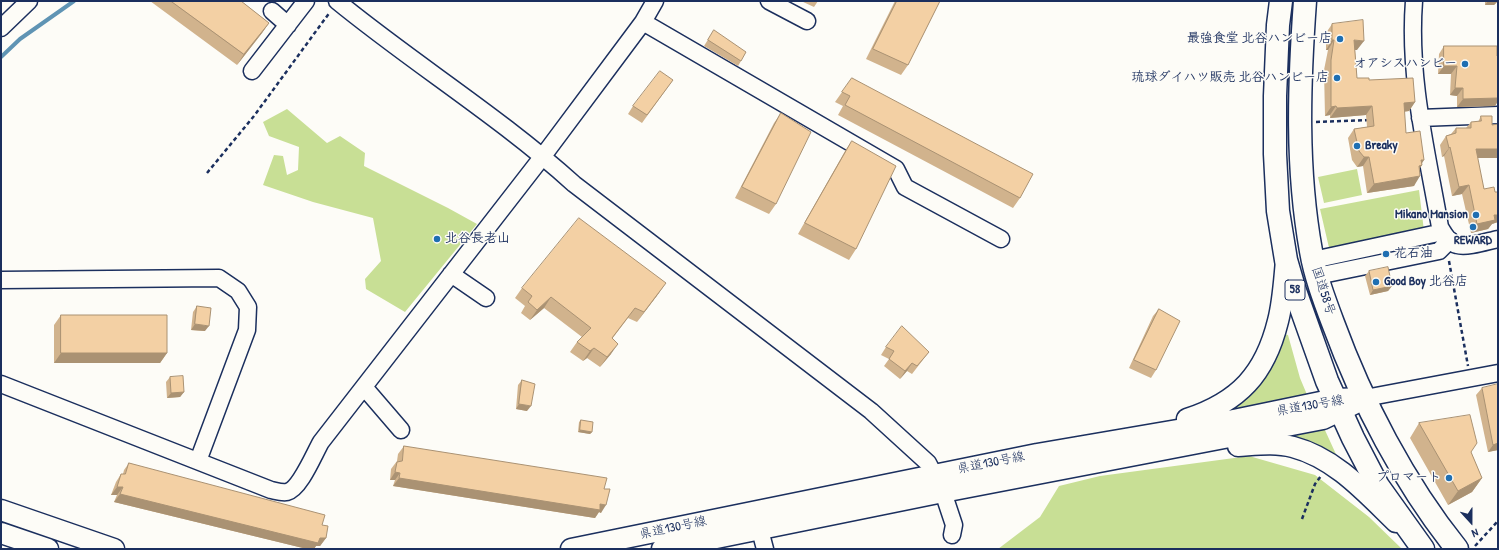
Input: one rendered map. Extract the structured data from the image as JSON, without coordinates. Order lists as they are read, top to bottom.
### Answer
{
  "streets": {
    "highway": ["58", "国道58号"],
    "main road": ["県道130号線"]
  },
  "crossings": [
    ["国道58号", "県道130号線"]
  ],
  "places": [
    "最強食堂 北谷ハンビー店",
    "オアシスハンビー",
    "琉球ダイハツ販売 北谷ハンビー店",
    "Breaky",
    "Mikano Mansion",
    "REWARD",
    "北谷長老山",
    "花石油",
    "Good Boy 北谷店",
    "プロマート"
  ],
  "north": "bottom"
}
